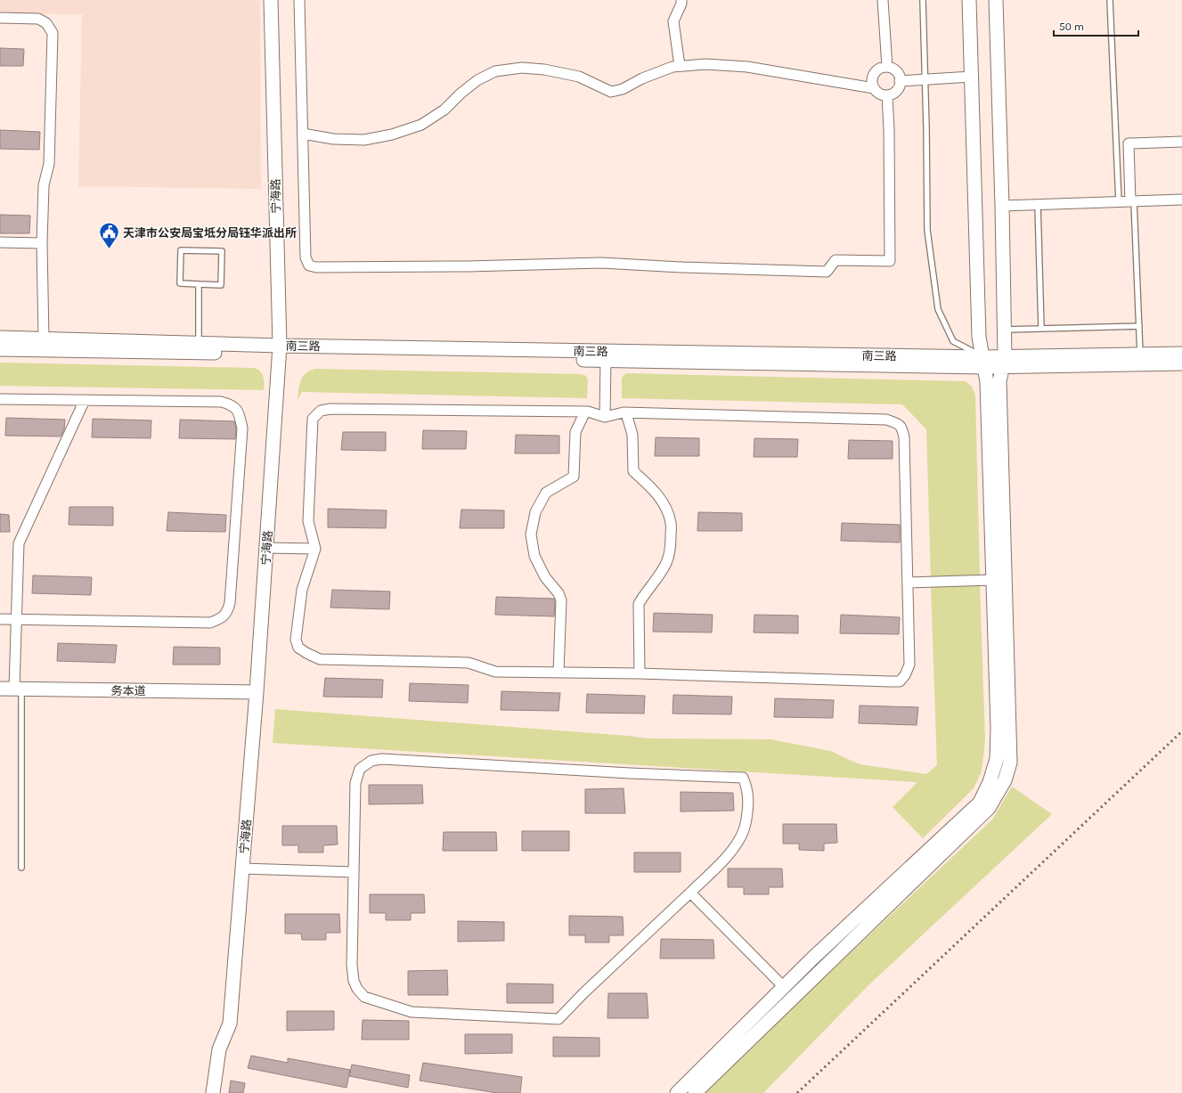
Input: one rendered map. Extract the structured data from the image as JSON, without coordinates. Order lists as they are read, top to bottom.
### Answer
{
  "streets": {
    "street": ["宁海路", "南三路", "务本道"]
  },
  "crossings": [
    ["宁海路", "南三路"],
    ["宁海路", "务本道"]
  ],
  "places": {
    "public building": ["天津市公安局宝坻分局钰华派出所"]
  },
  "scale_bar": "50 m"
}
